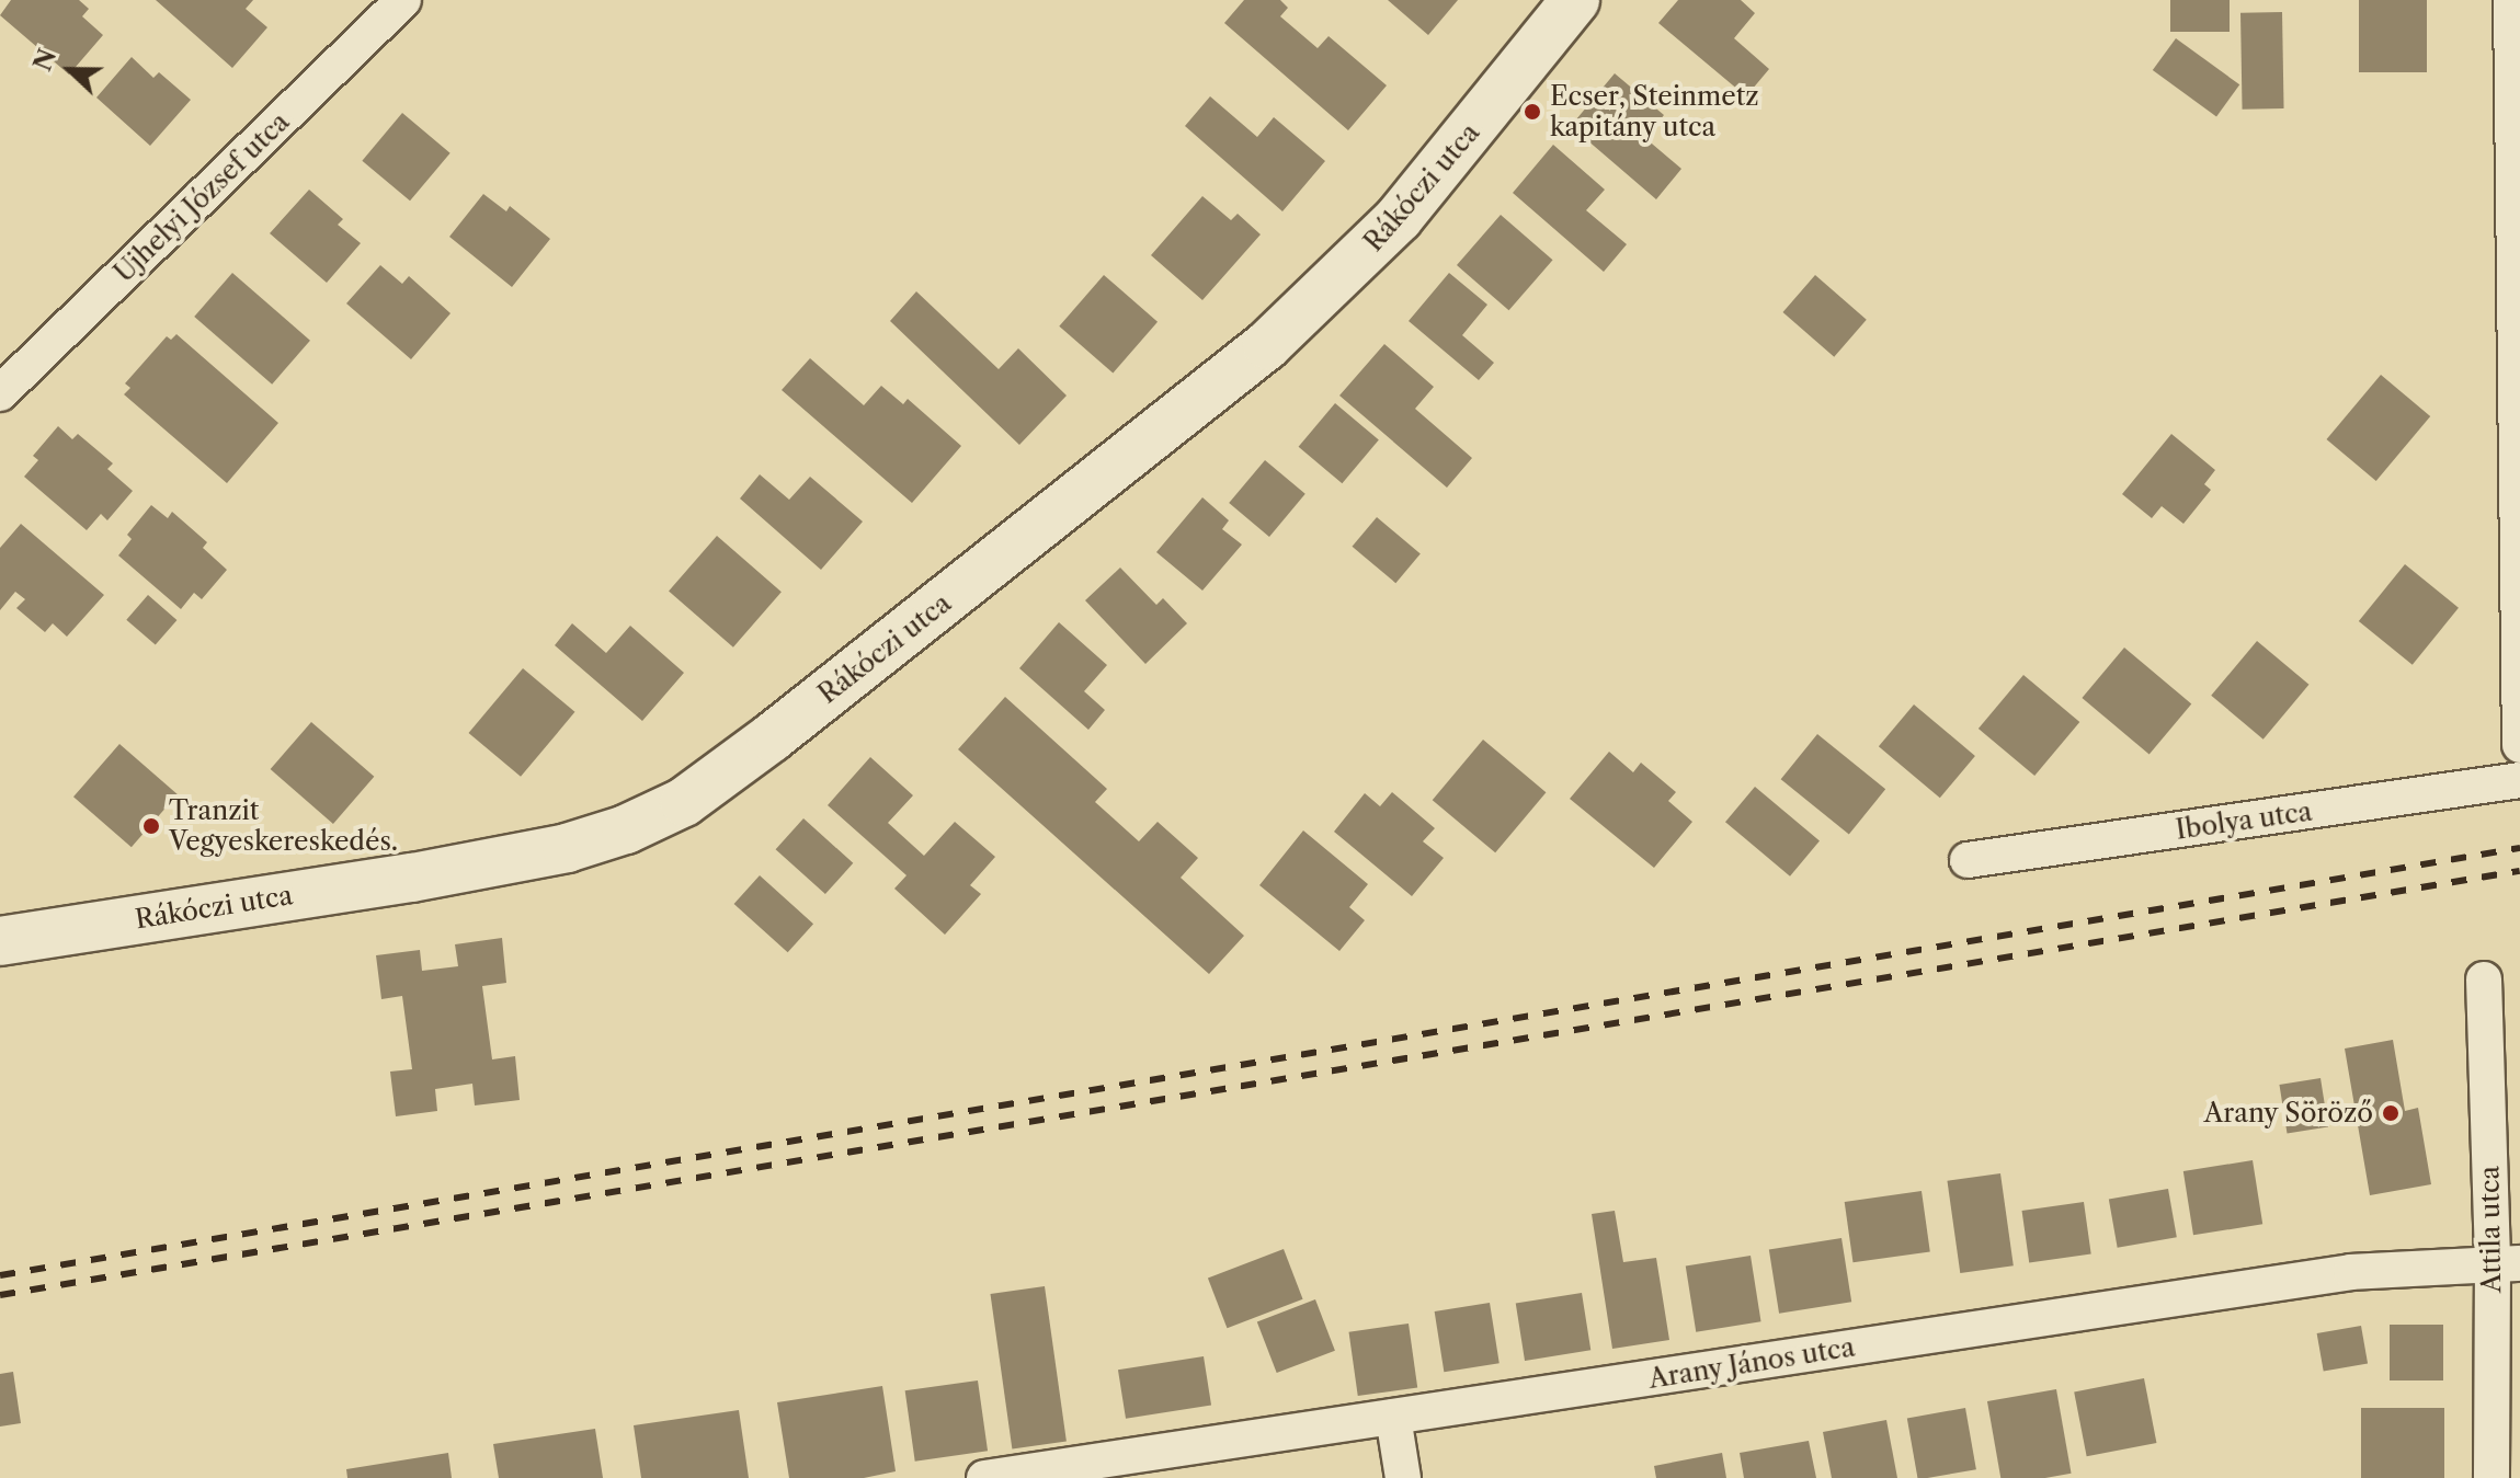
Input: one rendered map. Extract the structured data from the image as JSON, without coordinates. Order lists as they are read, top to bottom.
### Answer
{
  "streets": {
    "main road": ["Rákóczi utca"],
    "street": [
      "Ujhelyi József utca",
      "Ibolya utca",
      "Attila utca",
      "Arany János utca"
    ]
  },
  "crossings": [
    ["Attila utca", "Arany János utca"]
  ],
  "places": ["Ecser, Steinmetz kapitány utca", "Tranzit Vegyeskereskedés.", "Arany Söröző"],
  "north": "left"
}
